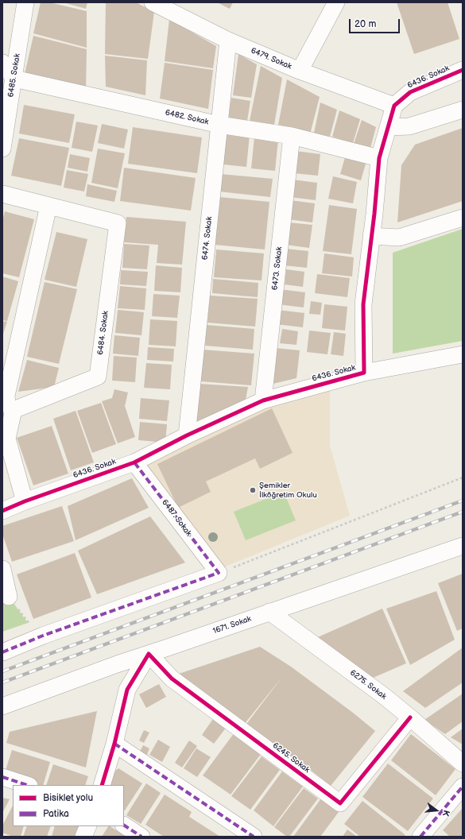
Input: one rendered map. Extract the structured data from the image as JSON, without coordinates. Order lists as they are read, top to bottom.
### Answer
{
  "streets": {
    "street": [
      "6479. Sokak",
      "6485. Sokak",
      "6436. Sokak",
      "6482. Sokak",
      "6474. Sokak",
      "6473. Sokak",
      "6484. Sokak",
      "6487. Sokak",
      "1671. Sokak",
      "6275. Sokak",
      "6245. Sokak"
    ]
  },
  "crossings": [
    ["6479. Sokak", "6436. Sokak"],
    ["6479. Sokak", "6474. Sokak"],
    ["6485. Sokak", "6482. Sokak"],
    ["6436. Sokak", "6482. Sokak"],
    ["6436. Sokak", "6474. Sokak"],
    ["6436. Sokak", "6473. Sokak"],
    ["6436. Sokak", "6487. Sokak"],
    ["6482. Sokak", "6474. Sokak"],
    ["6482. Sokak", "6473. Sokak"],
    ["1671. Sokak", "6275. Sokak"],
    ["1671. Sokak", "6245. Sokak"],
    ["6275. Sokak", "6245. Sokak"]
  ],
  "places": ["Şemikler İlköğretim Okulu"],
  "legend": ["Bisiklet yolu", "Patika"],
  "scale_bar": "20 m",
  "north": "right"
}
